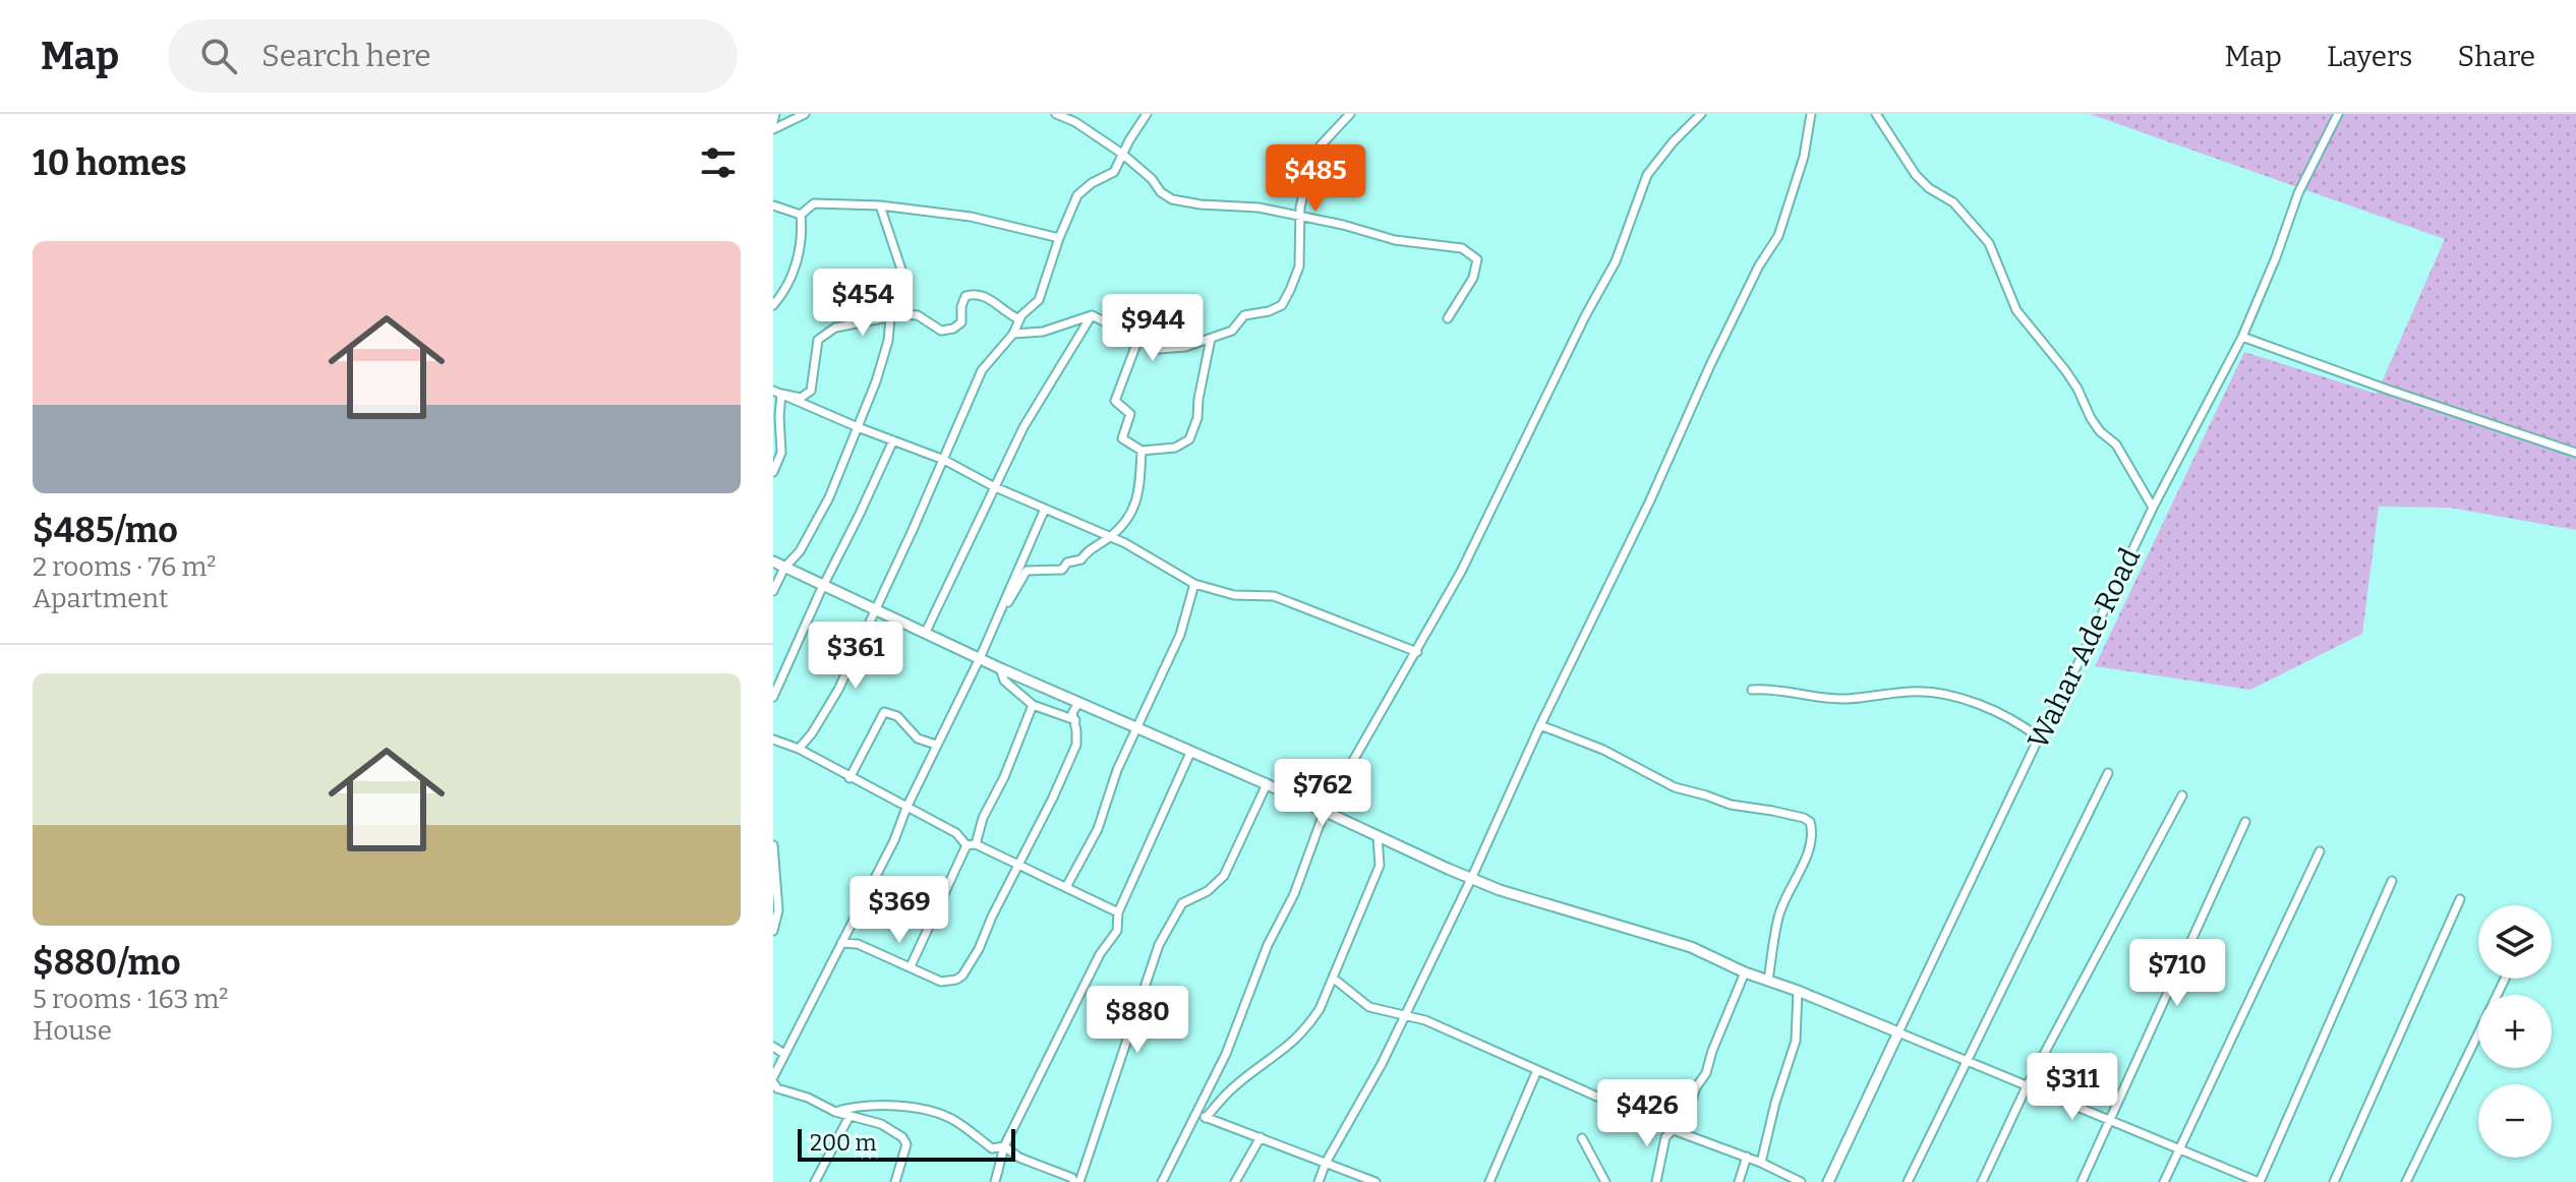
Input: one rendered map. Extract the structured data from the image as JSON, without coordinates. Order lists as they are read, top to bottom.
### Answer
{
  "streets": {
    "street": ["Wahar Ade Road"]
  },
  "scale_bar": "200 m",
  "page": {
    "header": "Map",
    "search": "Search here",
    "nav": ["Map", "Layers", "Share"],
    "heading": "10 homes",
    "price": [
      "$485",
      "$454",
      "$944",
      "$361",
      "$762",
      "$369",
      "$710",
      "$880",
      "$311",
      "$426"
    ],
    "list": [
      {
        "name": "$485/mo",
        "note": "2 rooms · 76 m² · Apartment"
      },
      {
        "name": "$880/mo",
        "note": "5 rooms · 163 m² · House"
      }
    ],
    "map_buttons": ["+", "−"],
    "scale": "200 m"
  }
}
